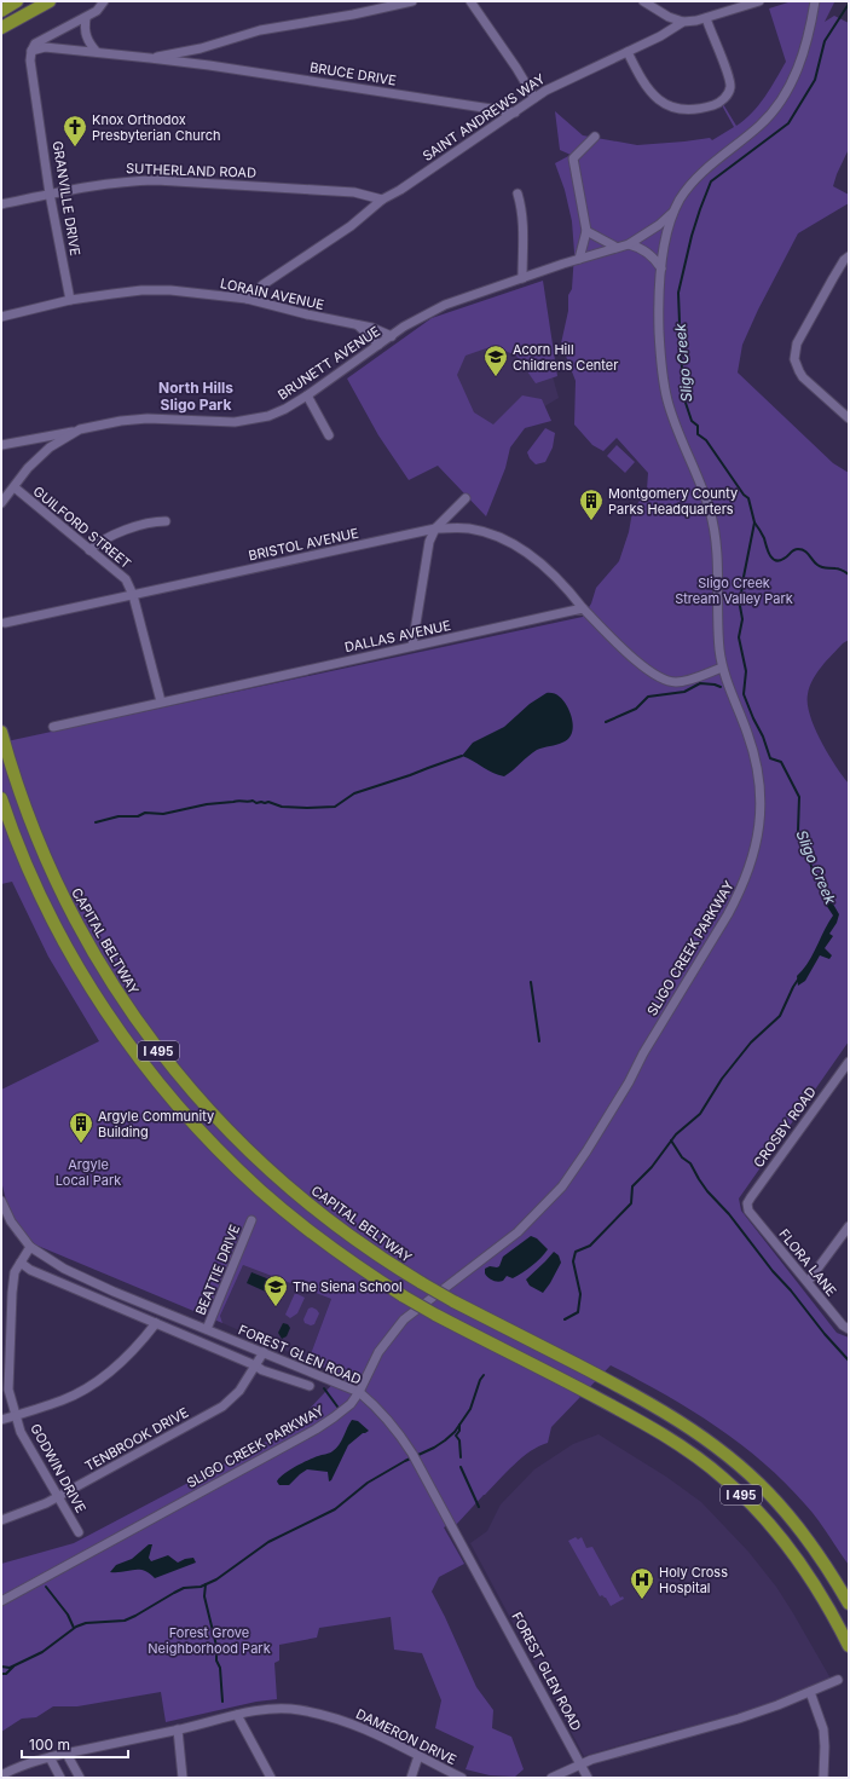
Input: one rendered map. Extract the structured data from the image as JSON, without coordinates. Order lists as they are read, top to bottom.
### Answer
{
  "streets": {
    "highway": ["CAPITAL BELTWAY", "I 495"],
    "street": [
      "BRUCE DRIVE",
      "SAINT ANDREWS WAY",
      "SUTHERLAND ROAD",
      "GRANVILLE DRIVE",
      "LORAIN AVENUE",
      "BRUNETT AVENUE",
      "GUILFORD STREET",
      "BRISTOL AVENUE",
      "DALLAS AVENUE",
      "SLIGO CREEK PARKWAY",
      "CROSBY ROAD",
      "FLORA LANE",
      "BEATTIE DRIVE",
      "FOREST GLEN ROAD",
      "TENBROOK DRIVE",
      "GODWIN DRIVE",
      "DAMERON DRIVE"
    ]
  },
  "crossings": [
    ["BRUCE DRIVE", "SAINT ANDREWS WAY"],
    ["BRUCE DRIVE", "GRANVILLE DRIVE"],
    ["SAINT ANDREWS WAY", "SUTHERLAND ROAD"],
    ["SAINT ANDREWS WAY", "LORAIN AVENUE"],
    ["SUTHERLAND ROAD", "GRANVILLE DRIVE"],
    ["GRANVILLE DRIVE", "LORAIN AVENUE"],
    ["LORAIN AVENUE", "BRUNETT AVENUE"],
    ["BRUNETT AVENUE", "GUILFORD STREET"],
    ["BRUNETT AVENUE", "SLIGO CREEK PARKWAY"],
    ["GUILFORD STREET", "BRISTOL AVENUE"],
    ["GUILFORD STREET", "DALLAS AVENUE"],
    ["BRISTOL AVENUE", "DALLAS AVENUE"],
    ["SLIGO CREEK PARKWAY", "FOREST GLEN ROAD"],
    ["CROSBY ROAD", "FLORA LANE"],
    ["BEATTIE DRIVE", "FOREST GLEN ROAD"],
    ["FOREST GLEN ROAD", "TENBROOK DRIVE"],
    ["FOREST GLEN ROAD", "GODWIN DRIVE"],
    ["TENBROOK DRIVE", "GODWIN DRIVE"]
  ],
  "districts": ["North Hills Sligo Park"],
  "water": ["Sligo Creek"],
  "parks": ["Sligo Creek Stream Valley Park", "Argyle Local Park", "Forest Grove Neighborhood Park"],
  "places": {
    "church": ["Knox Orthodox Presbyterian Church"],
    "school or university": ["Acorn Hill Childrens Center", "The Siena School"],
    "building": ["Montgomery County Parks Headquarters", "Argyle Community Building"],
    "hospital": ["Holy Cross Hospital"]
  },
  "scale_bar": "100 m"
}
